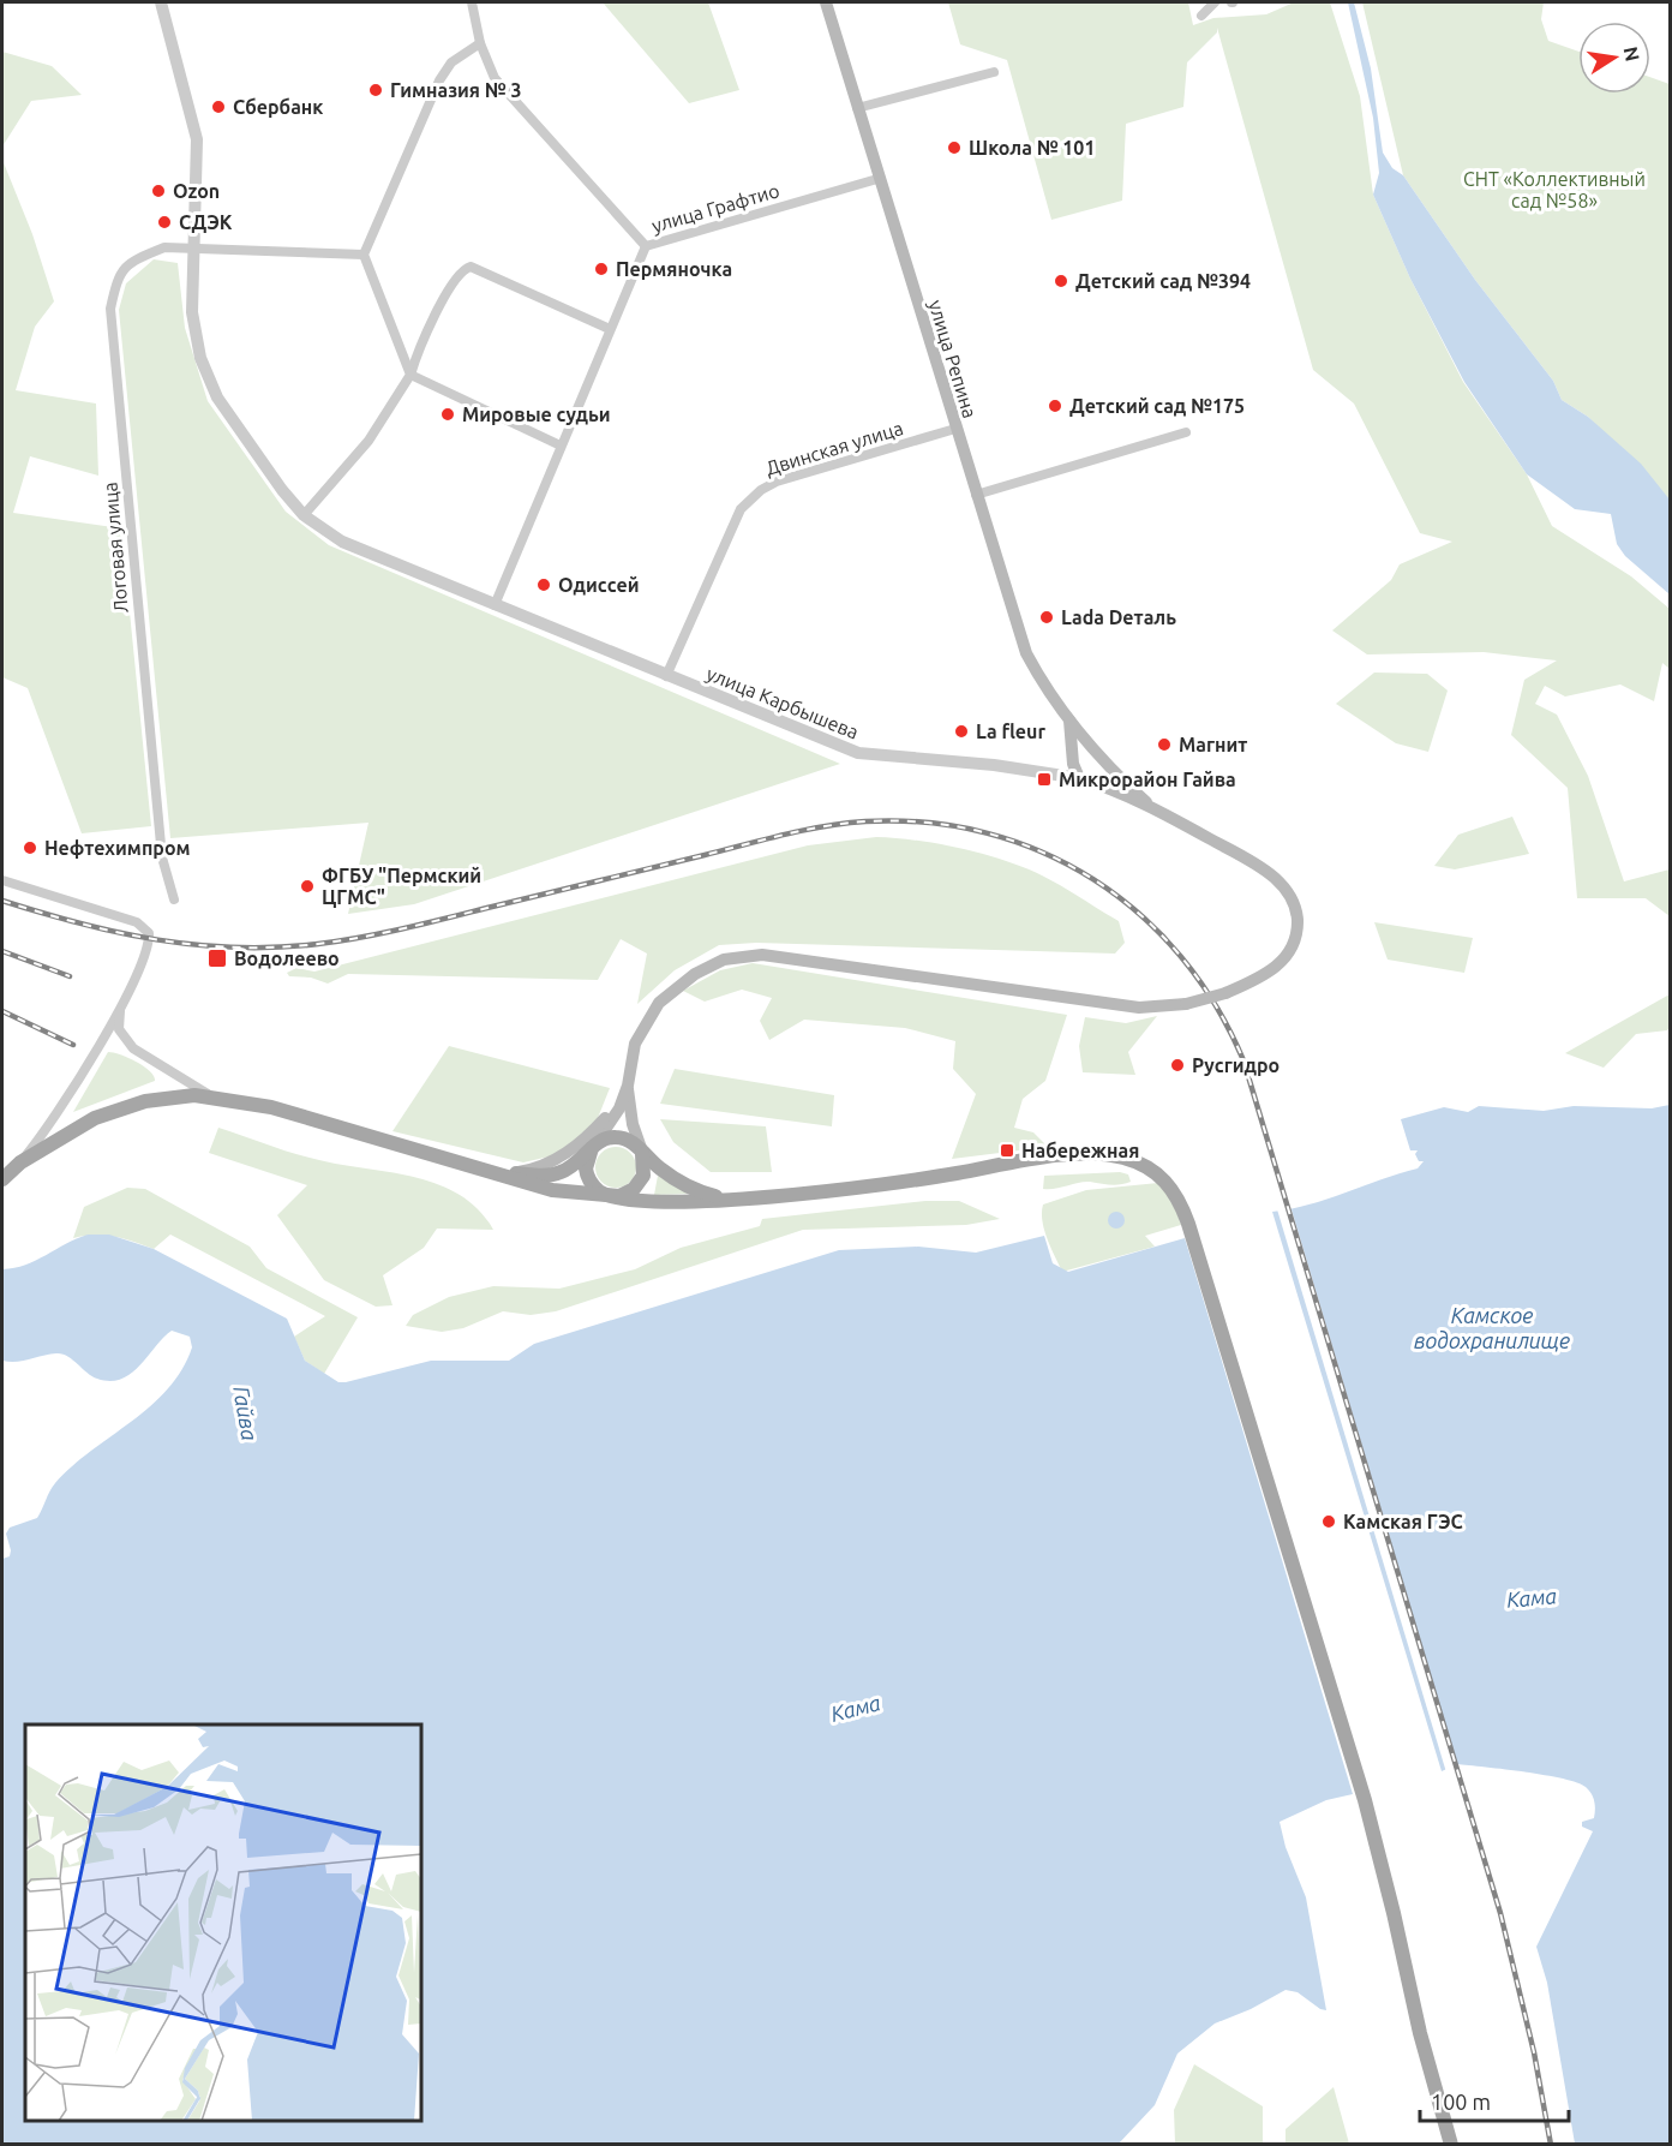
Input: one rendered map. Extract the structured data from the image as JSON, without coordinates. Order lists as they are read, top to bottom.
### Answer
{
  "streets": {
    "main road": ["улица Репина", "улица Карбышева"],
    "street": ["улица Графтио", "Двинская улица", "Логовая улица"]
  },
  "crossings": [
    ["улица Графтио", "улица Репина"],
    ["улица Графтио", "улица Карбышева"],
    ["улица Репина", "Двинская улица"],
    ["улица Репина", "улица Карбышева"],
    ["Двинская улица", "улица Карбышева"],
    ["Логовая улица", "улица Карбышева"]
  ],
  "water": ["Камское водохранилище", "Гайва", "Кама"],
  "parks": ["СНТ «Коллективный сад №58»"],
  "places": {
    "other": [
      "Гимназия № 3",
      "Сбербанк",
      "Школа № 101",
      "Ozon",
      "СДЭК",
      "Пермяночка",
      "Детский сад №394",
      "Детский сад №175",
      "Мировые судьи",
      "Одиссей",
      "Lada Dеталь",
      "La fleur",
      "Магнит",
      "Нефтехимпром",
      "ФГБУ \"Пермский ЦГМС\"",
      "Русгидро",
      "Камская ГЭС"
    ],
    "transit": ["Микрорайон Гайва", "Водолеево", "Набережная"]
  },
  "scale_bar": "100 m",
  "north": "right"
}
